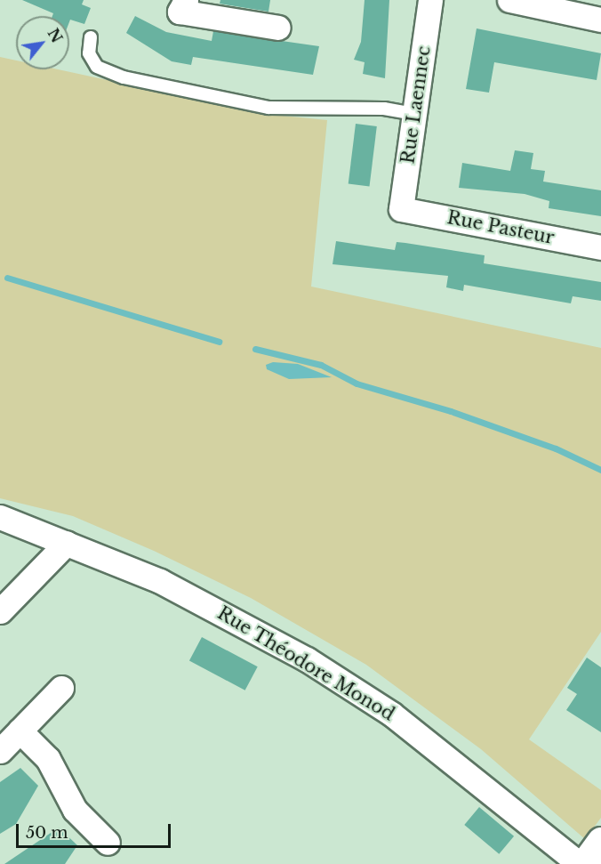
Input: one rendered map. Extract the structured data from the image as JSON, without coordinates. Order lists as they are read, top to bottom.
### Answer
{
  "streets": {
    "street": ["Rue Laennec", "Rue Pasteur", "Rue Théodore Monod"]
  },
  "crossings": [
    ["Rue Laennec", "Rue Pasteur"]
  ],
  "scale_bar": "50 m",
  "north": "top right"
}
